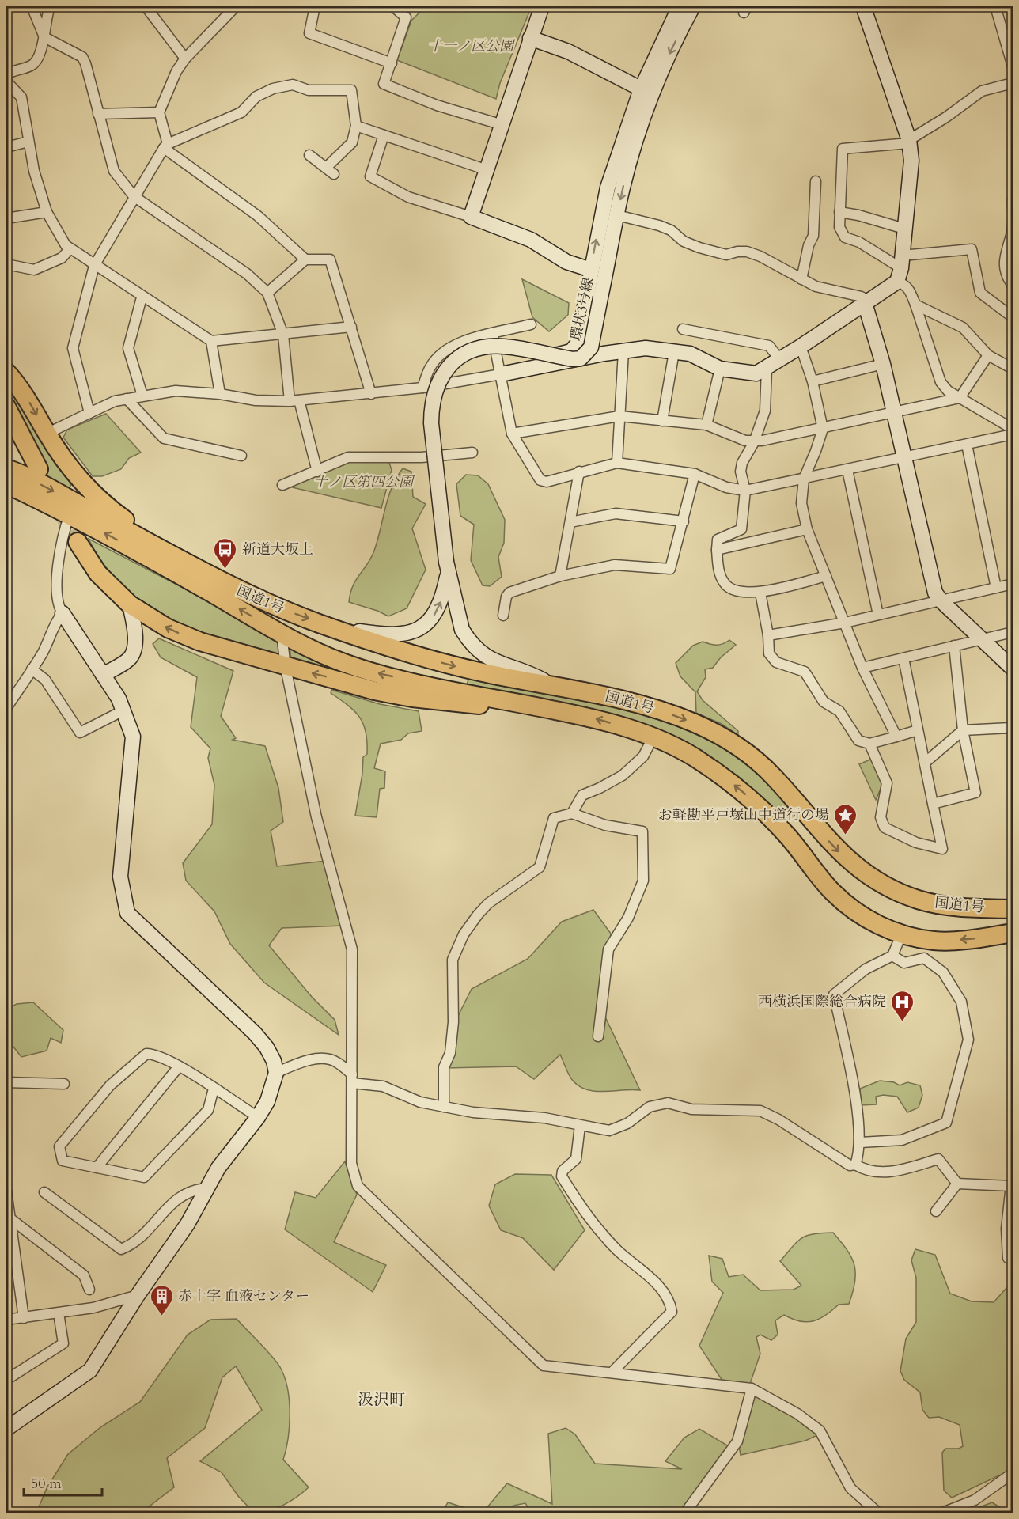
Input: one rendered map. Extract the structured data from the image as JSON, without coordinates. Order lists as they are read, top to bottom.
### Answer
{
  "streets": {
    "highway": ["国道1号"],
    "street": ["環状3号線"]
  },
  "districts": ["汲沢町"],
  "parks": ["十一ノ区公園", "十ノ区第四公園"],
  "places": {
    "bus stop": ["新道大坂上"],
    "place": ["お軽勘平戸塚山中道行の場"],
    "hospital": ["西横浜国際総合病院"],
    "building": ["赤十字 血液センター"]
  },
  "scale_bar": "50 m"
}
